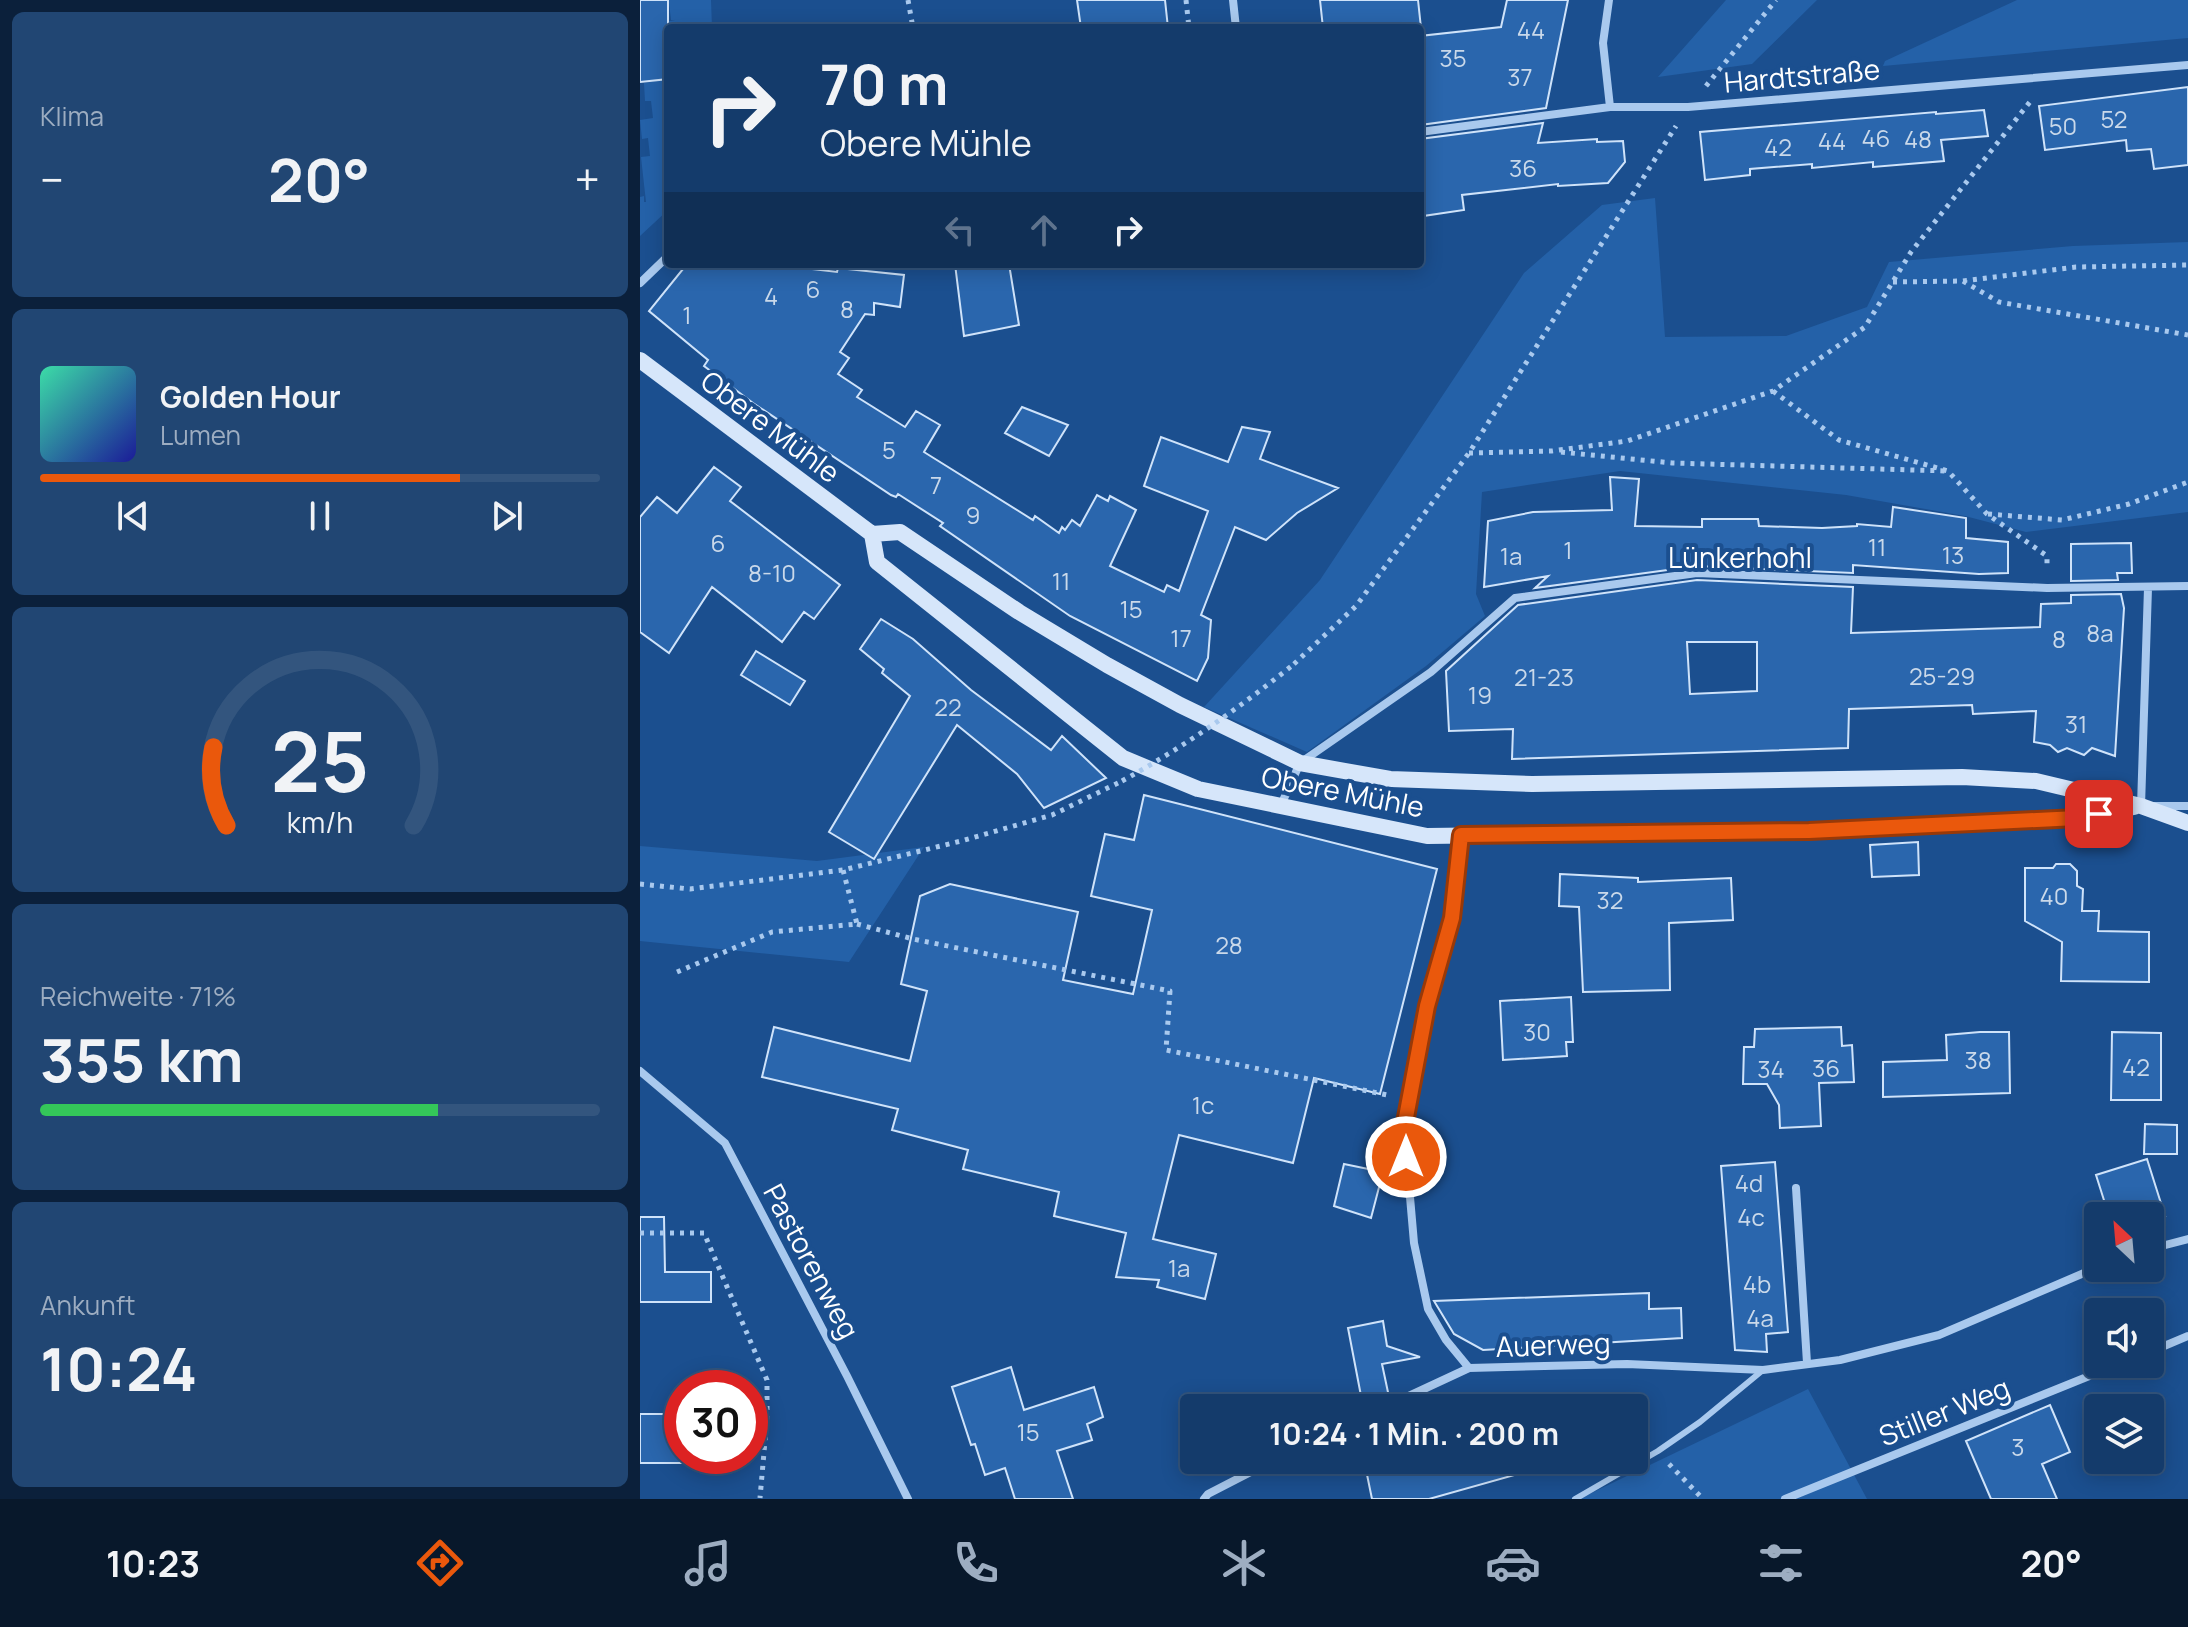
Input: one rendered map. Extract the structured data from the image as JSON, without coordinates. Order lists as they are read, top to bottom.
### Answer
{
  "streets": {
    "main road": ["Obere Mühle"],
    "street": [
      "Hardtstraße",
      "Lünkerhohl",
      "Pastorenweg",
      "Auerweg",
      "Stiller Weg"
    ]
  },
  "crossings": [
    ["Obere Mühle", "Lünkerhohl"],
    ["Obere Mühle", "Auerweg"]
  ],
  "house_numbers": [
    "44",
    "35",
    "37",
    "52",
    "50",
    "46",
    "48",
    "44",
    "42",
    "36",
    "6",
    "4",
    "8",
    "1",
    "5",
    "7",
    "9",
    "6",
    "11",
    "1",
    "13",
    "1a",
    "8-10",
    "11",
    "15",
    "8a",
    "17",
    "8",
    "25-29",
    "21-23",
    "19",
    "22",
    "31",
    "40",
    "32",
    "28",
    "30",
    "38",
    "42",
    "36",
    "34",
    "1c",
    "4d",
    "4c",
    "1a",
    "4b",
    "4a",
    "15",
    "3"
  ],
  "north": "top left",
  "page": {
    "tile": [
      "Klima",
      ["Reichweite · 71%", "355 km"],
      ["Ankunft", "10:24"]
    ],
    "turn": ["70 m", "Obere Mühle"],
    "heat": ["−", "20°", "+"],
    "song": ["Golden Hour", "Lumen"],
    "limit": "30",
    "trip": "10:24 · 1 Min. · 200 m",
    "tabs": ["10:23", "20°"],
    "gauge": ["25", "km/h"]
  }
}
